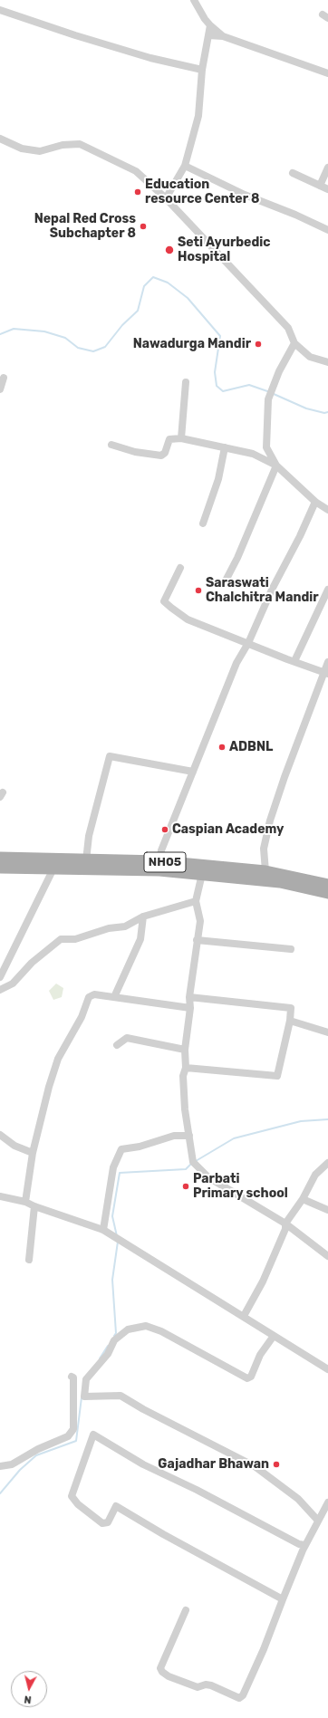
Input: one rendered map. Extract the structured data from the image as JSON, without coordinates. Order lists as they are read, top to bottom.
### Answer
{
  "streets": {
    "main road": ["NH05"]
  },
  "places": [
    "Education resource Center 8",
    "Nepal Red Cross Subchapter 8",
    "Seti Ayurbedic Hospital",
    "Nawadurga Mandir",
    "Saraswati Chalchitra Mandir",
    "ADBNL",
    "Caspian Academy",
    "Parbati Primary school",
    "Gajadhar Bhawan"
  ],
  "north": "bottom"
}
